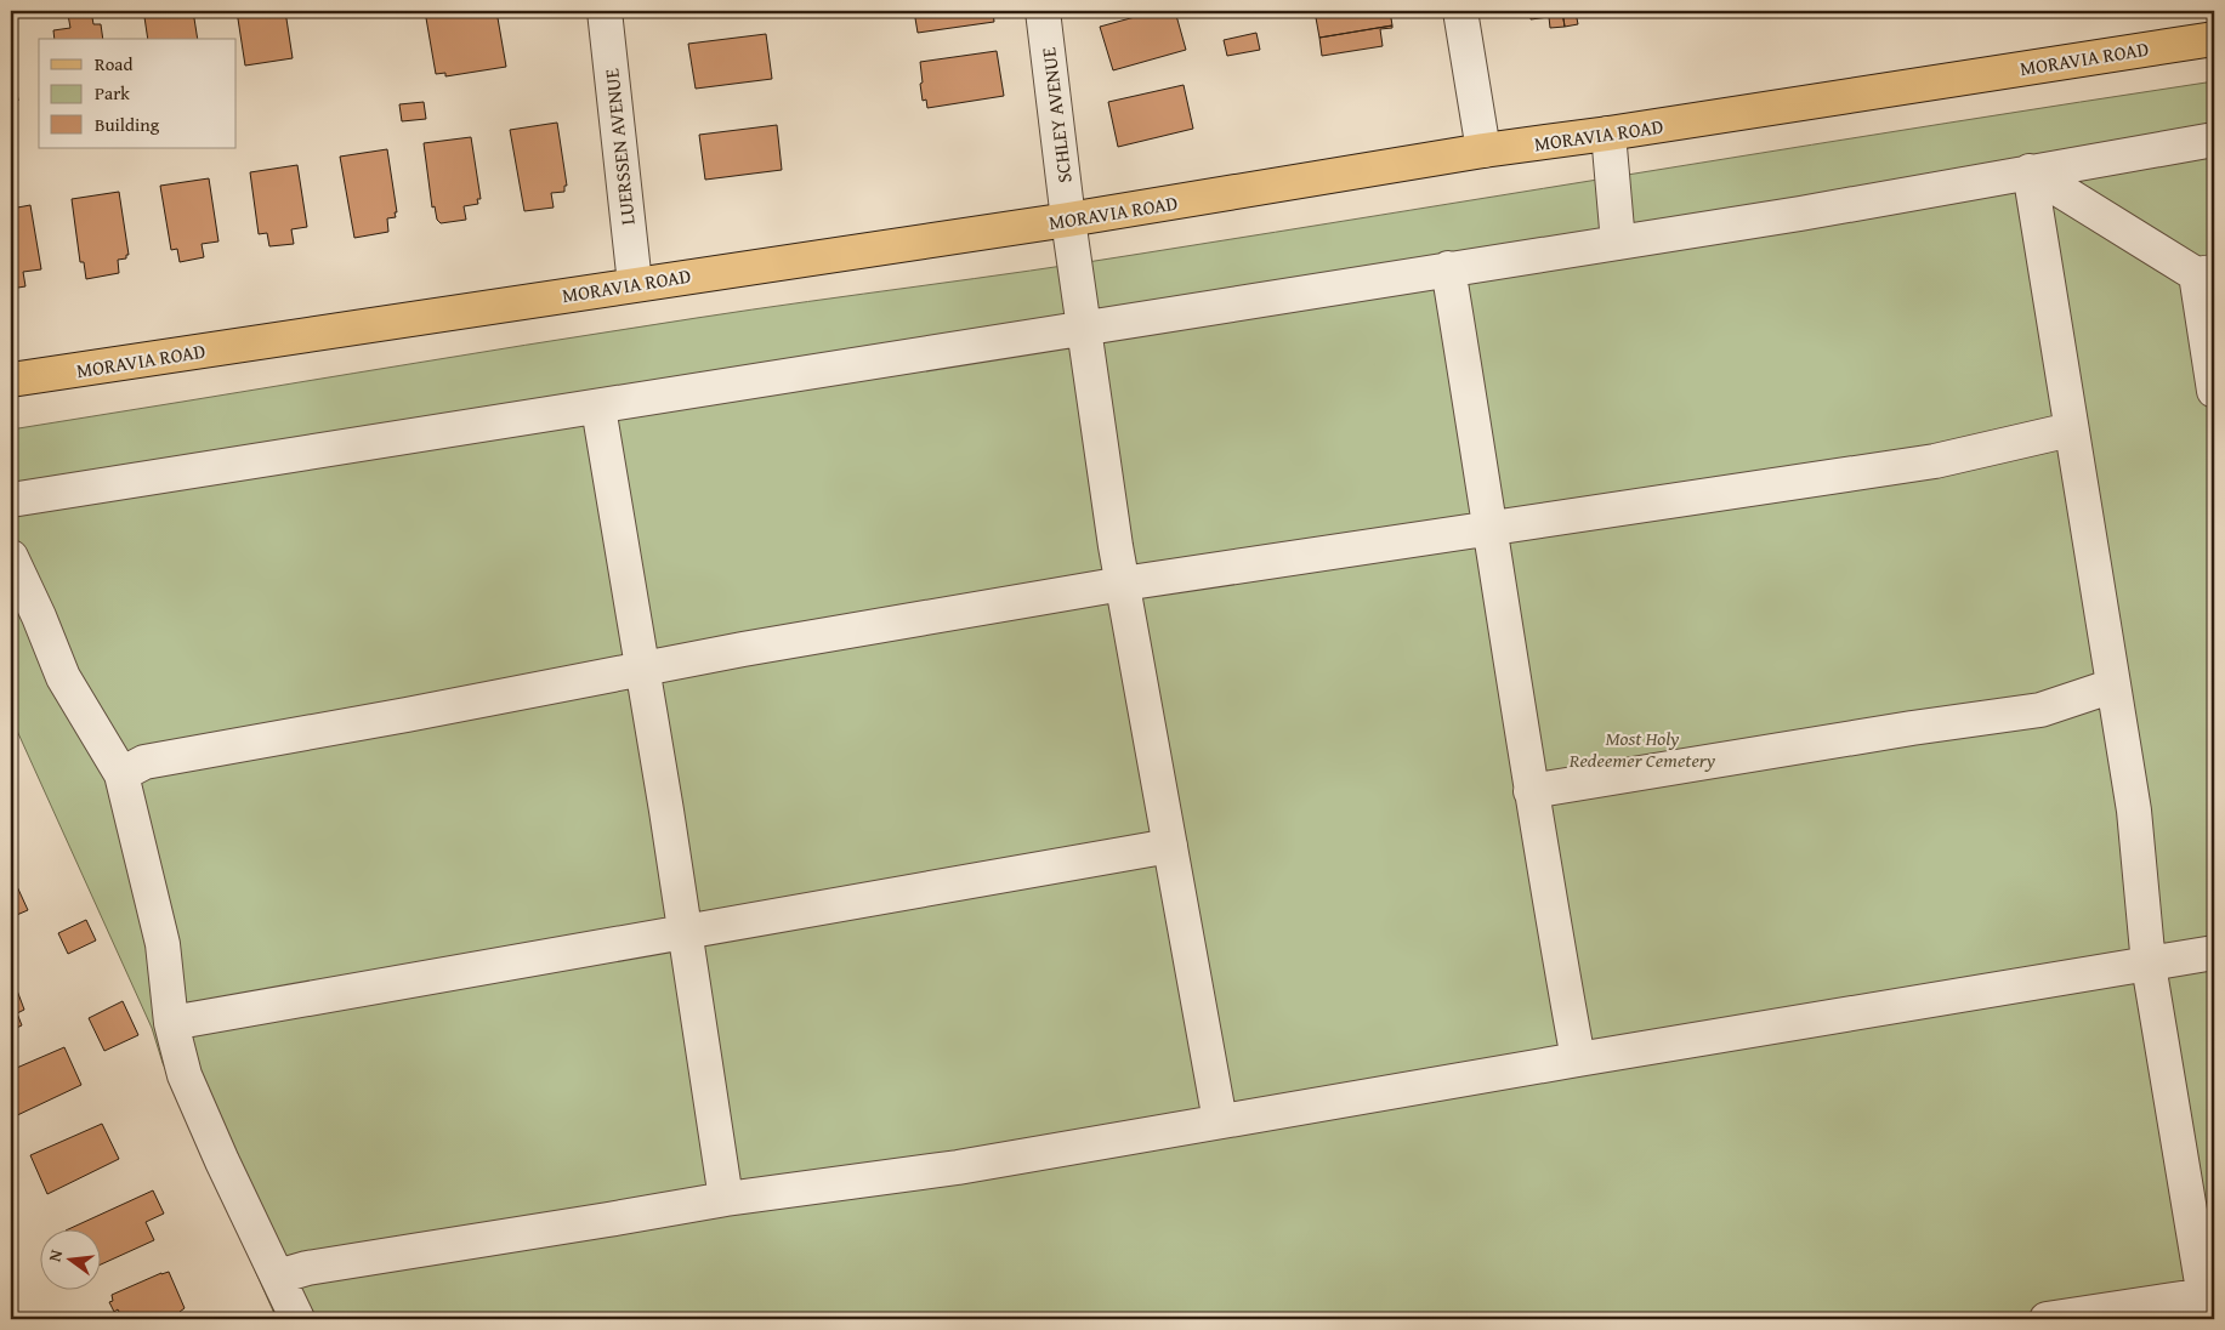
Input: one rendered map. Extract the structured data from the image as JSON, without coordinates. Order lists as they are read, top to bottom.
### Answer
{
  "streets": {
    "main road": ["MORAVIA ROAD"],
    "street": ["SCHLEY AVENUE", "LUERSSEN AVENUE"]
  },
  "crossings": [
    ["MORAVIA ROAD", "SCHLEY AVENUE"],
    ["MORAVIA ROAD", "LUERSSEN AVENUE"]
  ],
  "parks": ["Most Holy Redeemer Cemetery"],
  "legend": ["Road", "Park", "Building"],
  "north": "left"
}
